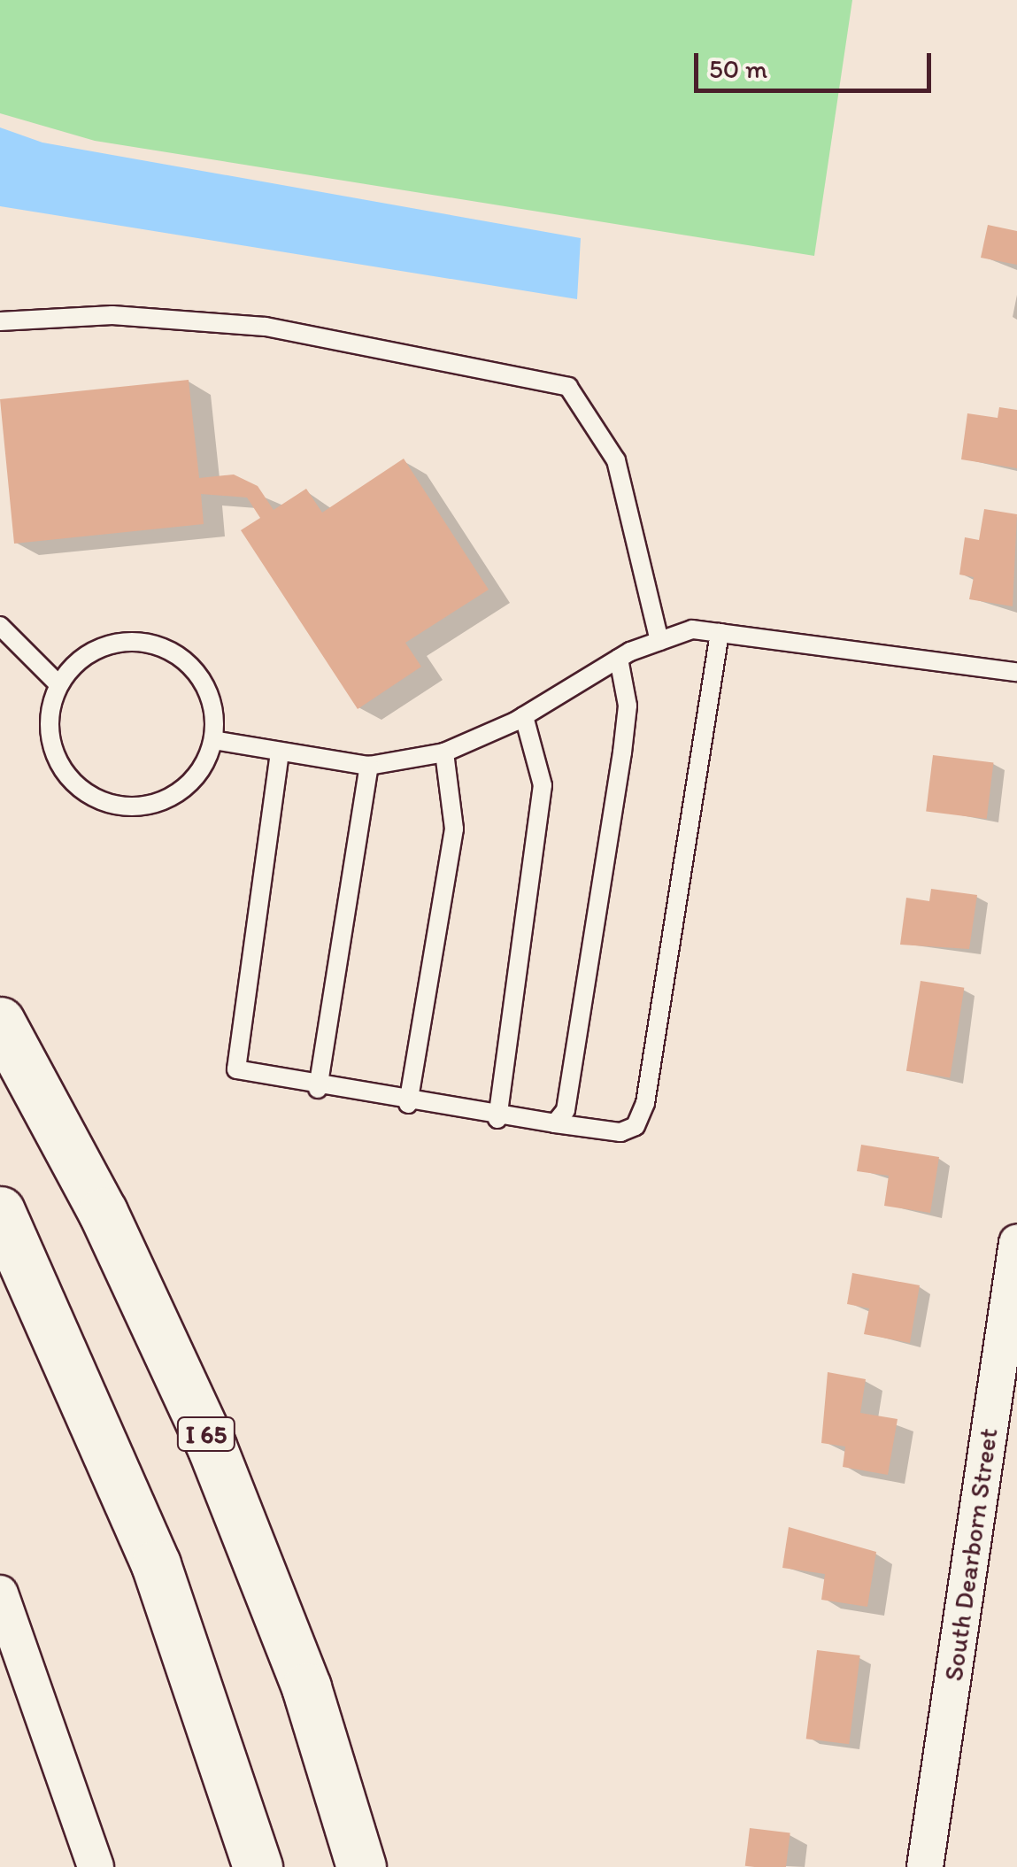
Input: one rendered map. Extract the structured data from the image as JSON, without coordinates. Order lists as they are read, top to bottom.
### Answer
{
  "streets": {
    "highway": ["I 65"],
    "street": ["South Dearborn Street"]
  },
  "scale_bar": "50 m"
}
